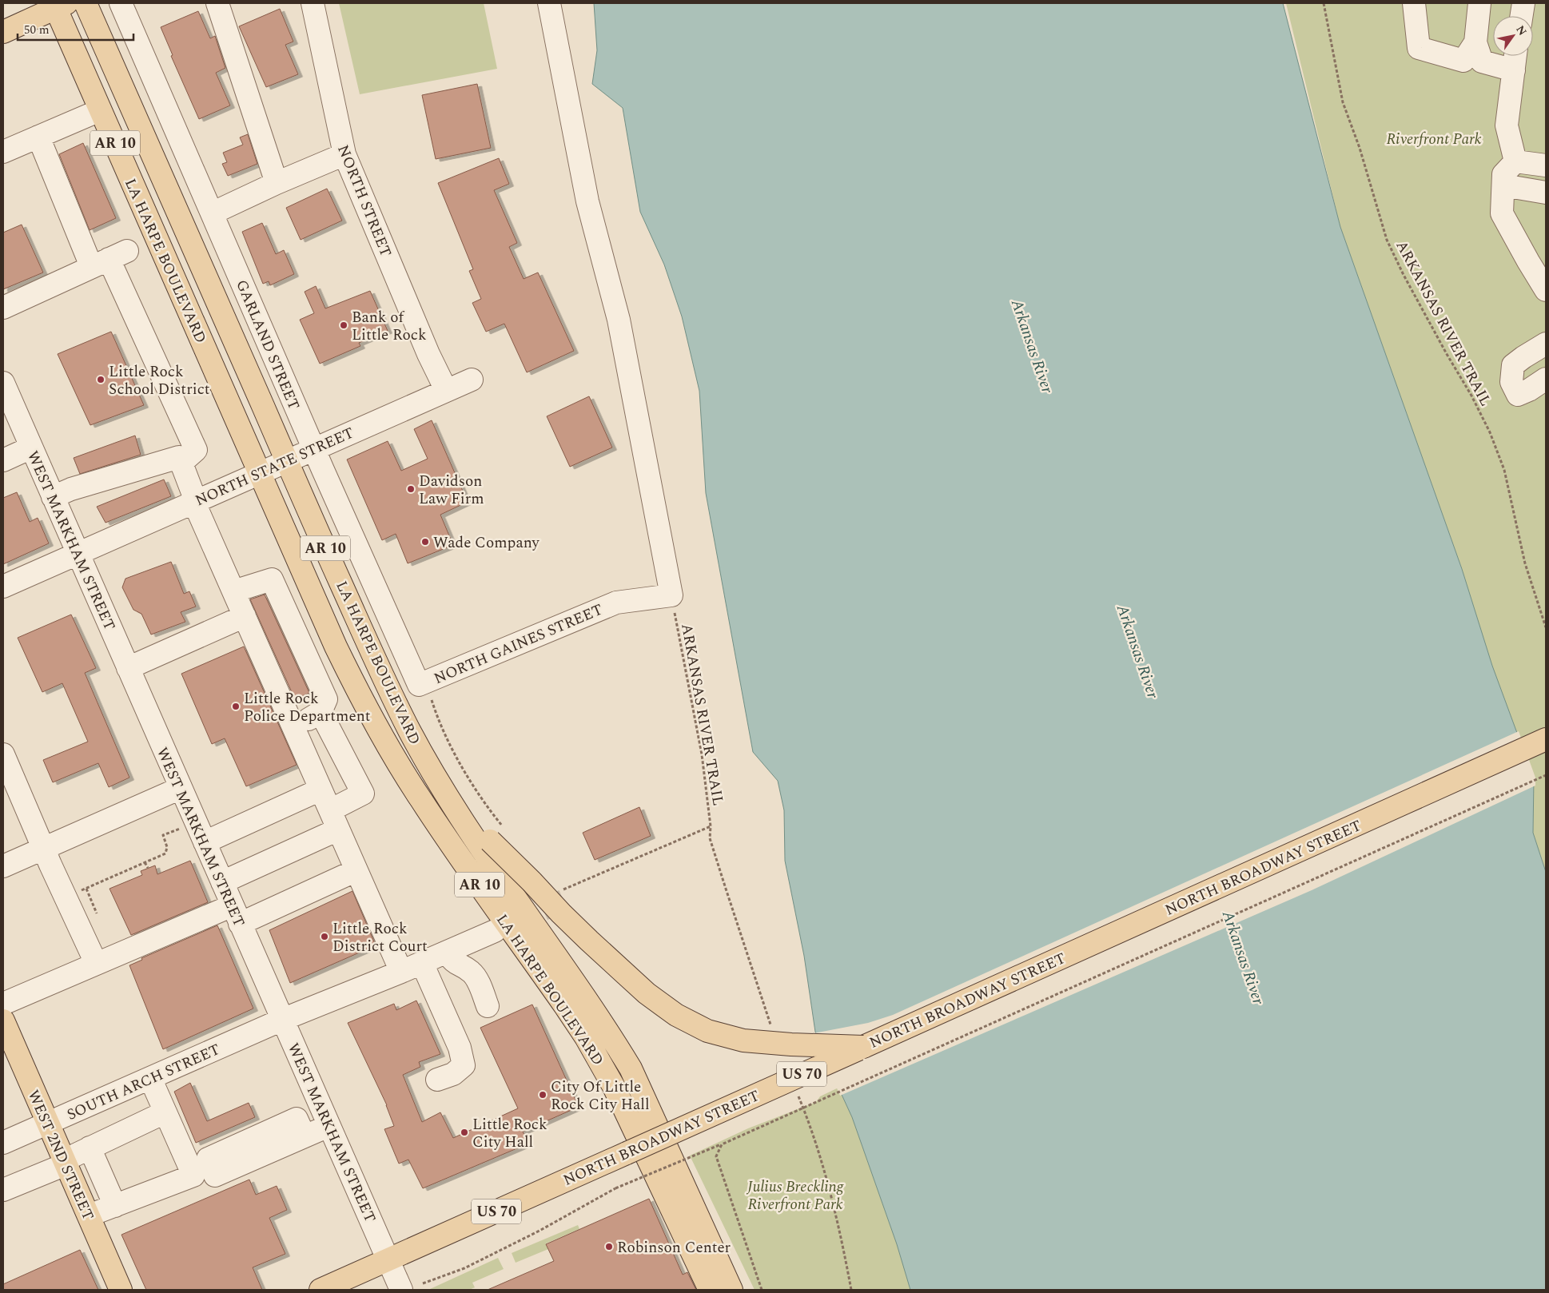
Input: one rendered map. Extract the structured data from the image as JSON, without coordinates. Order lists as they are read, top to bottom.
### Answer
{
  "streets": {
    "main road": [
      "AR 10",
      "LA HARPE BOULEVARD",
      "NORTH BROADWAY STREET",
      "US 70",
      "WEST 2ND STREET"
    ],
    "street": [
      "NORTH STREET",
      "GARLAND STREET",
      "NORTH STATE STREET",
      "WEST MARKHAM STREET",
      "NORTH GAINES STREET",
      "SOUTH ARCH STREET"
    ],
    "path": ["ARKANSAS RIVER TRAIL"]
  },
  "crossings": [
    ["NORTH STREET", "NORTH STATE STREET"],
    ["LA HARPE BOULEVARD", "NORTH STATE STREET"],
    ["ARKANSAS RIVER TRAIL", "NORTH GAINES STREET"],
    ["GARLAND STREET", "NORTH STATE STREET"],
    ["GARLAND STREET", "NORTH GAINES STREET"],
    ["NORTH STATE STREET", "WEST MARKHAM STREET"],
    ["WEST MARKHAM STREET", "NORTH BROADWAY STREET"],
    ["WEST MARKHAM STREET", "US 70"],
    ["WEST MARKHAM STREET", "SOUTH ARCH STREET"],
    ["NORTH BROADWAY STREET", "US 70"],
    ["SOUTH ARCH STREET", "WEST 2ND STREET"]
  ],
  "water": ["Arkansas River"],
  "parks": ["Riverfront Park", "Julius Breckling Riverfront Park"],
  "places": [
    "Bank of Little Rock",
    "Little Rock School District",
    "Davidson Law Firm",
    "Wade Company",
    "Little Rock Police Department",
    "Little Rock District Court",
    "City Of Little Rock City Hall",
    "Little Rock City Hall",
    "Robinson Center"
  ],
  "scale_bar": "50 m",
  "north": "top right"
}
